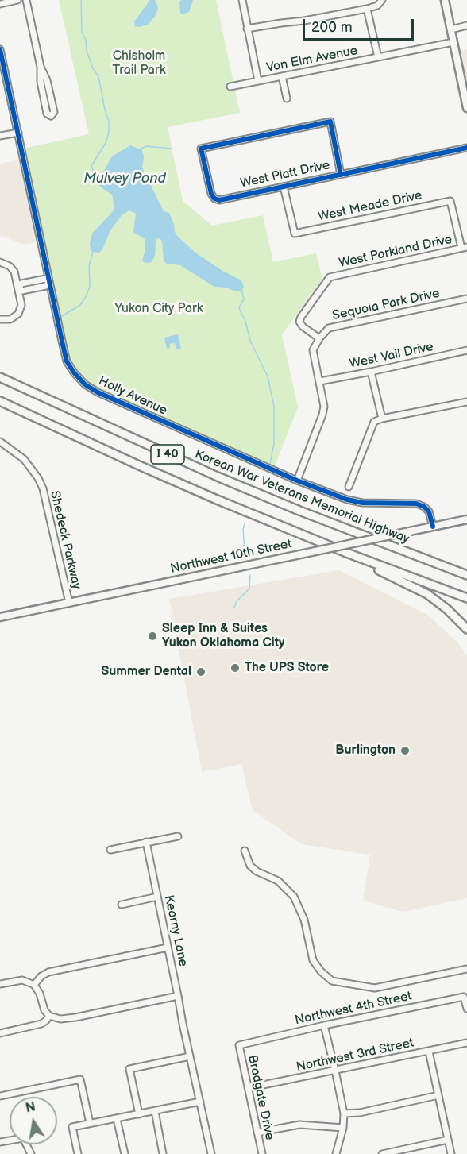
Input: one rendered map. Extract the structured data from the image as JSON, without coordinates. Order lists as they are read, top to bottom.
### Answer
{
  "streets": {
    "highway": ["I 40", "Korean War Veterans Memorial Highway"],
    "main road": ["Northwest 10th Street"],
    "street": [
      "Von Elm Avenue",
      "West Platt Drive",
      "West Meade Drive",
      "West Parkland Drive",
      "Sequoia Park Drive",
      "West Vail Drive",
      "Holly Avenue",
      "Shedeck Parkway",
      "Kearny Lane",
      "Northwest 4th Street",
      "Northwest 3rd Street",
      "Bradgate Drive"
    ]
  },
  "crossings": [
    ["West Platt Drive", "West Meade Drive"],
    ["West Meade Drive", "West Parkland Drive"],
    ["West Parkland Drive", "Sequoia Park Drive"],
    ["Holly Avenue", "Northwest 10th Street"],
    ["Shedeck Parkway", "Northwest 10th Street"],
    ["Northwest 4th Street", "Bradgate Drive"],
    ["Northwest 3rd Street", "Bradgate Drive"]
  ],
  "water": ["Mulvey Pond"],
  "parks": ["Chisholm Trail Park", "Yukon City Park"],
  "places": [
    "Sleep Inn & Suites Yukon Oklahoma City",
    "The UPS Store",
    "Summer Dental",
    "Burlington"
  ],
  "scale_bar": "200 m",
  "north": "top"
}
